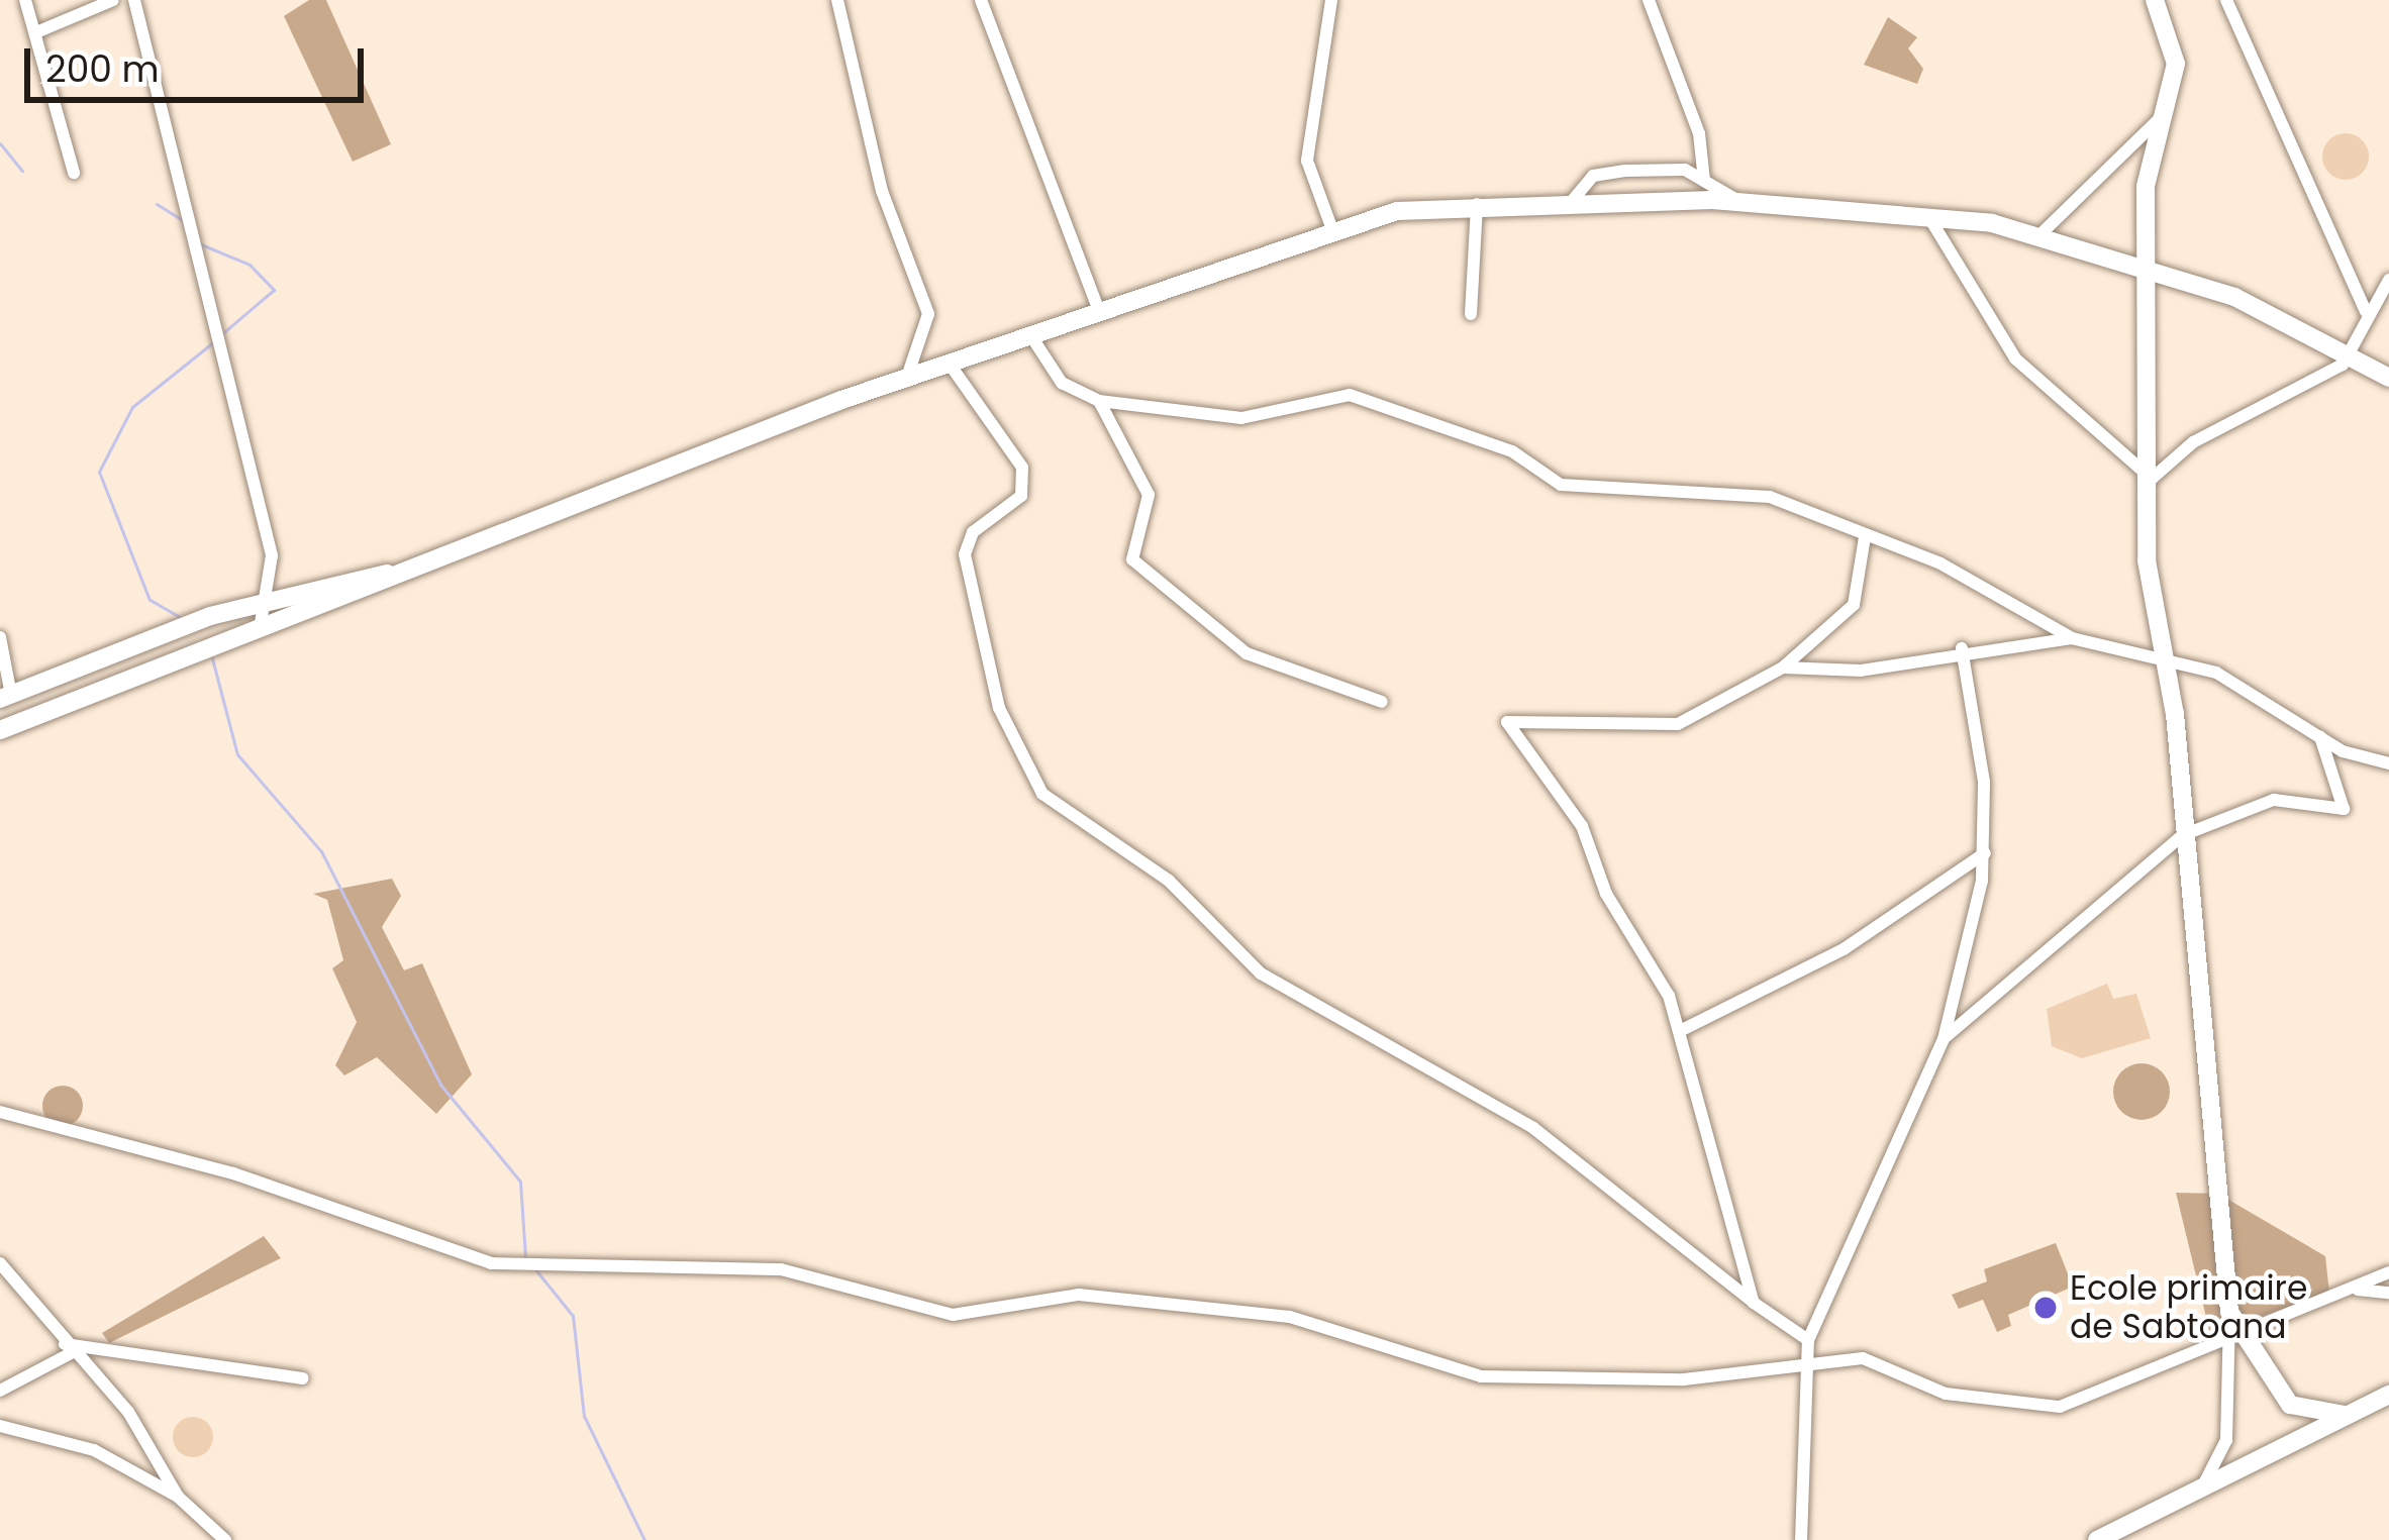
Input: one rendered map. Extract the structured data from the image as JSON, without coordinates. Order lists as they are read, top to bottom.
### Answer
{
  "places": ["Ecole primaire de Sabtoana"],
  "scale_bar": "200 m"
}
